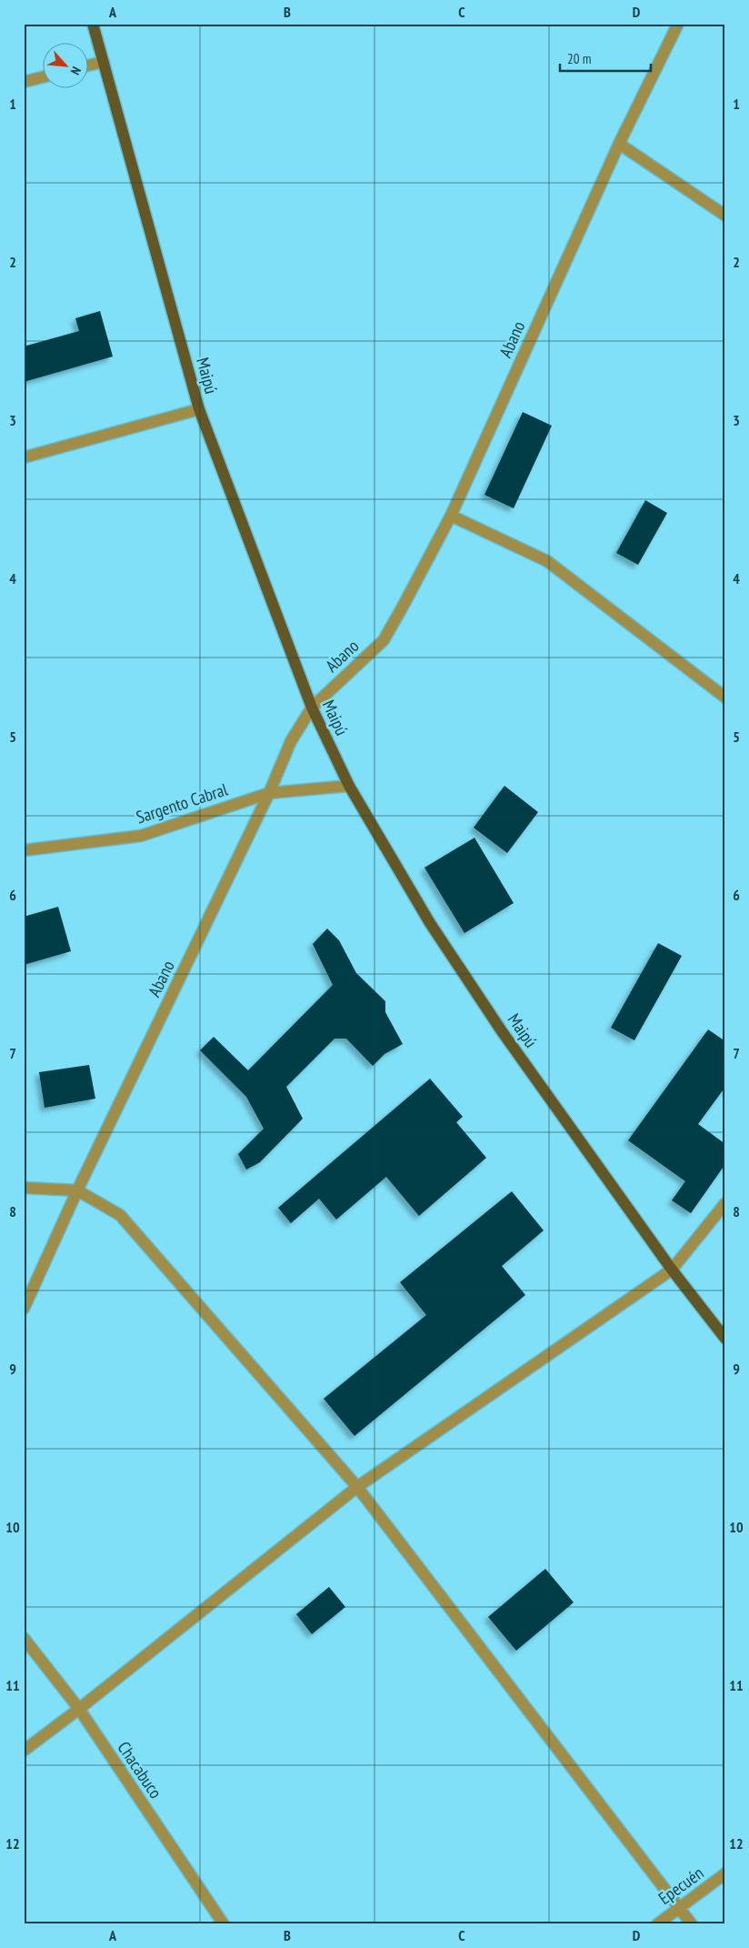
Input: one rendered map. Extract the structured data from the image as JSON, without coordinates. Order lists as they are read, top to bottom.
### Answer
{
  "streets": {
    "main road": ["Maipú"],
    "street": [
      "Abano",
      "Sargento Cabral",
      "Chacabuco",
      "Epecuén"
    ]
  },
  "crossings": [
    ["Abano", "Maipú"],
    ["Abano", "Sargento Cabral"],
    ["Maipú", "Sargento Cabral"]
  ],
  "scale_bar": "20 m",
  "north": "bottom right",
  "grid": {
    "columns": [
      "A",
      "B",
      "C",
      "D"
    ],
    "rows": [
      "1",
      "2",
      "3",
      "4",
      "5",
      "6",
      "7",
      "8",
      "9",
      "10",
      "11",
      "12"
    ]
  }
}
